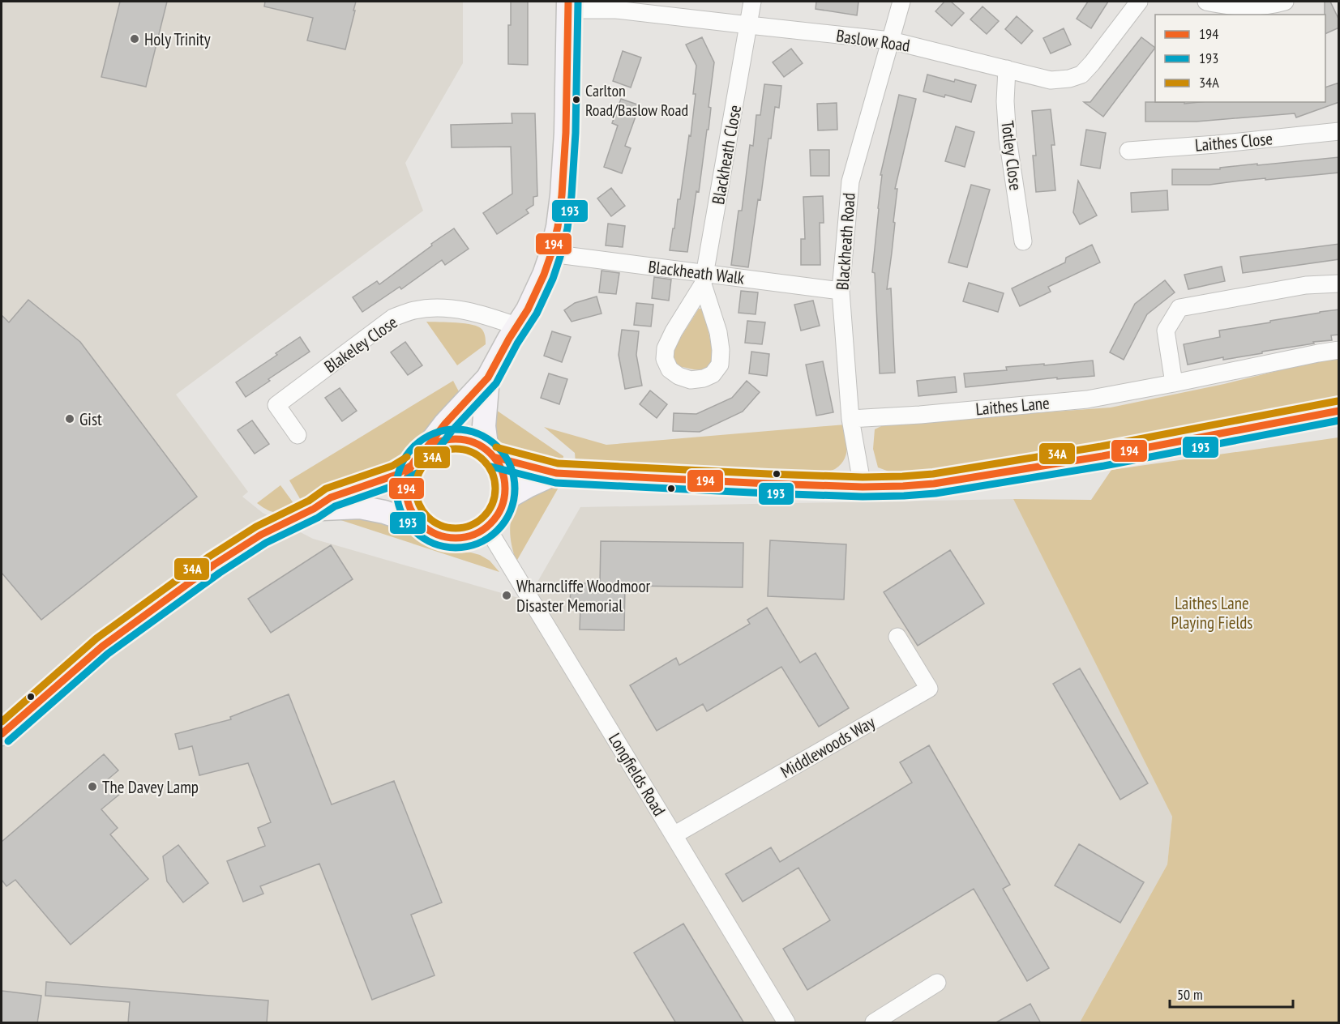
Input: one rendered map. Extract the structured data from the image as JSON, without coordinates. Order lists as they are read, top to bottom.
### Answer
{
  "streets": {
    "street": [
      "Baslow Road",
      "Laithes Close",
      "Blackheath Close",
      "Totley Close",
      "Blackheath Road",
      "Blackheath Walk",
      "Blakeley Close",
      "Laithes Lane",
      "Middlewoods Way",
      "Longfields Road"
    ]
  },
  "crossings": [
    ["Baslow Road", "Blackheath Close"],
    ["Baslow Road", "Totley Close"],
    ["Baslow Road", "Blackheath Road"],
    ["Blackheath Close", "Blackheath Walk"],
    ["Blackheath Road", "Blackheath Walk"],
    ["Blackheath Road", "Laithes Lane"],
    ["Middlewoods Way", "Longfields Road"]
  ],
  "parks": ["Laithes Lane Playing Fields"],
  "places": [
    "Holy Trinity",
    "Carlton Road/Baslow Road",
    "Gist",
    "Wharncliffe Woodmoor Disaster Memorial",
    "The Davey Lamp"
  ],
  "lines": ["transit line 194", "transit line 193", "transit line 34A"],
  "legend": ["194", "193", "34A"],
  "scale_bar": "50 m"
}
